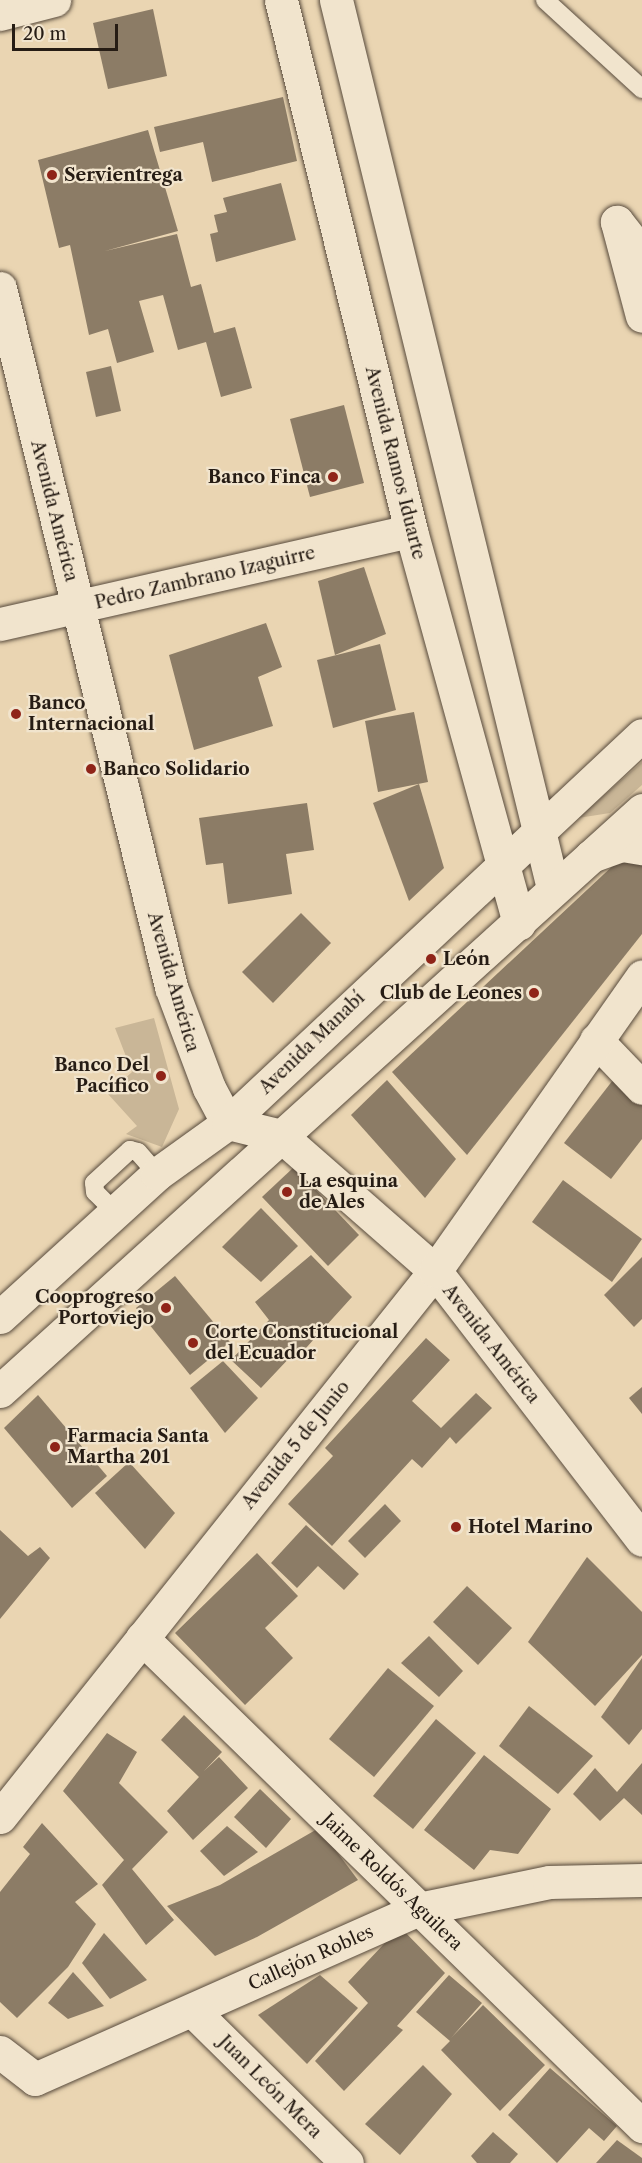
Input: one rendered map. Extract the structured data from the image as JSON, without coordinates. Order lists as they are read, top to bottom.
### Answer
{
  "streets": {
    "street": [
      "Avenida Ramos Iduarte",
      "Avenida América",
      "Pedro Zambrano Izaguirre",
      "Avenida Manabí",
      "Avenida 5 de Junio",
      "Jaime Roldós Aguilera",
      "Callejón Robles",
      "Juan León Mera"
    ]
  },
  "crossings": [
    ["Avenida Ramos Iduarte", "Pedro Zambrano Izaguirre"],
    ["Avenida Ramos Iduarte", "Avenida Manabí"],
    ["Avenida América", "Pedro Zambrano Izaguirre"],
    ["Avenida América", "Avenida Manabí"],
    ["Avenida América", "Avenida 5 de Junio"],
    ["Avenida 5 de Junio", "Jaime Roldós Aguilera"],
    ["Jaime Roldós Aguilera", "Callejón Robles"],
    ["Callejón Robles", "Juan León Mera"]
  ],
  "places": [
    "Servientrega",
    "Banco Finca",
    "Banco Internacional",
    "Banco Solidario",
    "León",
    "Club de Leones",
    "Banco Del Pacífico",
    "La esquina de Ales",
    "Cooprogreso Portoviejo",
    "Corte Constitucional del Ecuador",
    "Farmacia Santa Martha 201",
    "Hotel Marino"
  ],
  "scale_bar": "20 m"
}
